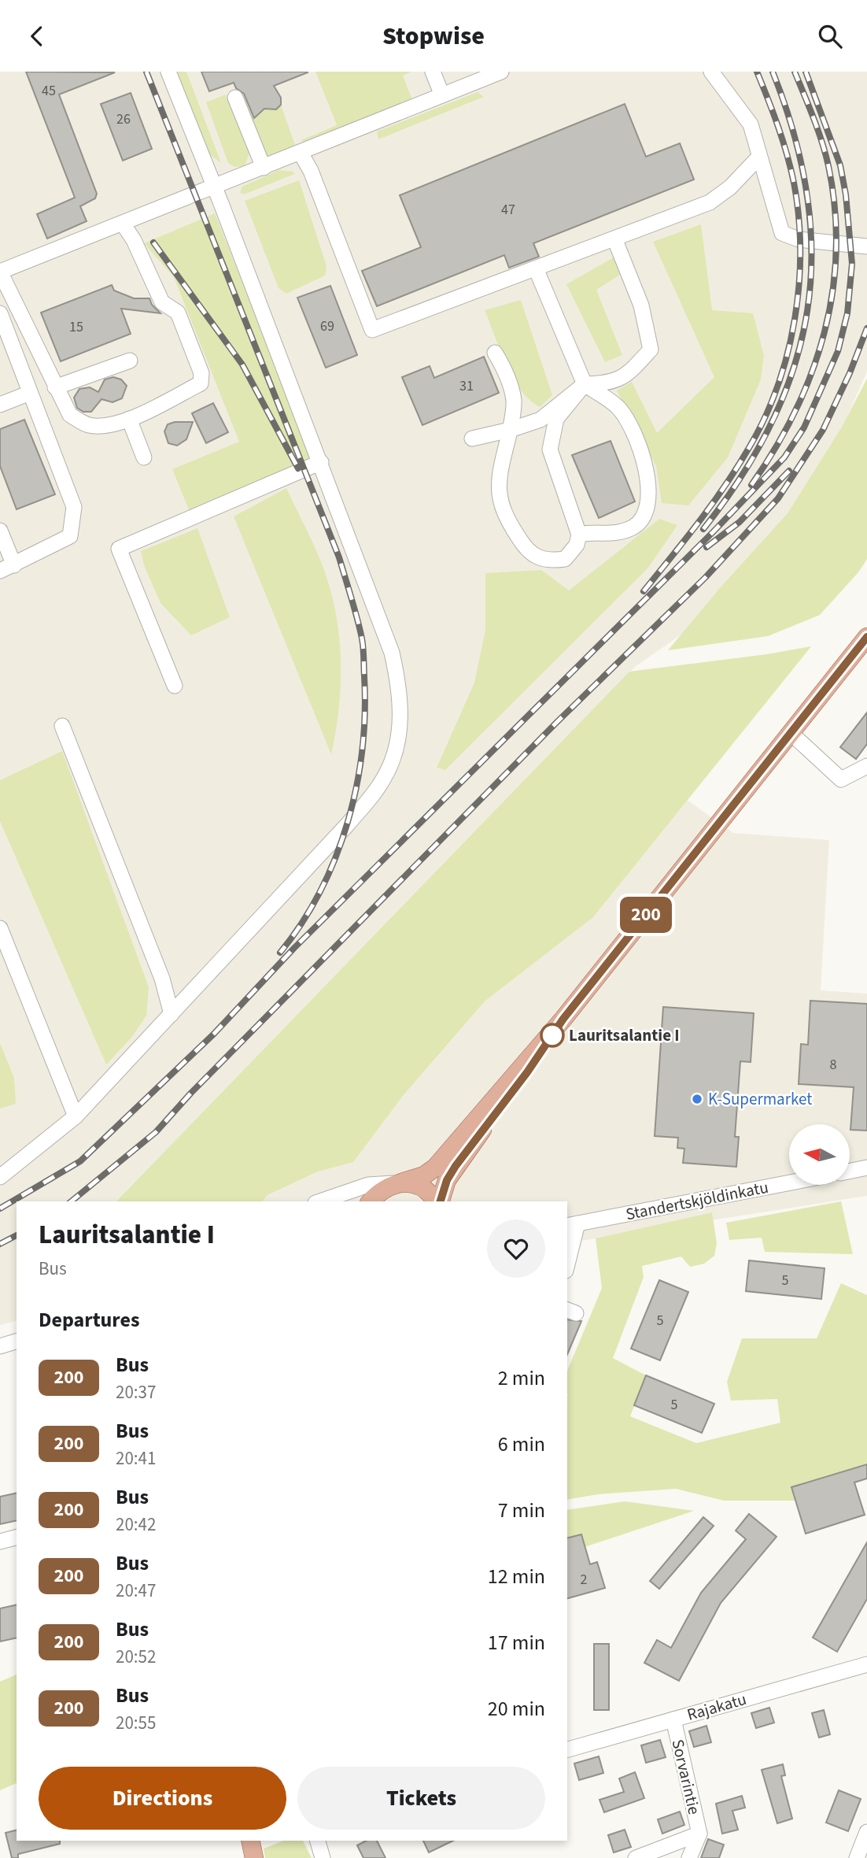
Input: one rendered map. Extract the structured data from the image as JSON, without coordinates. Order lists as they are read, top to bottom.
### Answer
{
  "streets": {
    "street": ["Standertskjöldinkatu", "Rajakatu", "Sorvarintie"]
  },
  "crossings": [
    ["Rajakatu", "Sorvarintie"]
  ],
  "places": ["Lauritsalantie I", "K-Supermarket"],
  "lines": ["bus line 200"],
  "house_numbers": [
    "45",
    "26",
    "47",
    "69",
    "15",
    "31",
    "8",
    "5",
    "5",
    "5",
    "2"
  ],
  "north": "left",
  "page": {
    "header": "Stopwise",
    "on_map": "200",
    "heading": [
      ["Lauritsalantie I", "Bus"],
      "Departures"
    ],
    "list": [
      {
        "mark": "200",
        "name": "Bus",
        "note": "20:37",
        "value": "2 min"
      },
      {
        "mark": "200",
        "name": "Bus",
        "note": "20:41",
        "value": "6 min"
      },
      {
        "mark": "200",
        "name": "Bus",
        "note": "20:42",
        "value": "7 min"
      },
      {
        "mark": "200",
        "name": "Bus",
        "note": "20:47",
        "value": "12 min"
      },
      {
        "mark": "200",
        "name": "Bus",
        "note": "20:52",
        "value": "17 min"
      },
      {
        "mark": "200",
        "name": "Bus",
        "note": "20:55",
        "value": "20 min"
      }
    ],
    "buttons": ["Directions", "Tickets"]
  }
}
